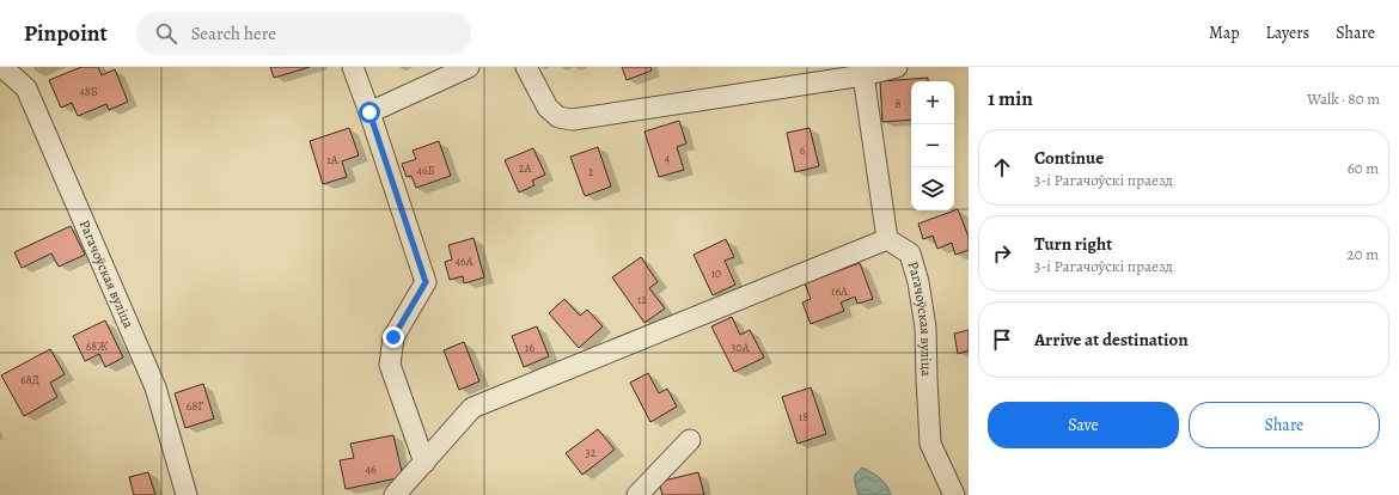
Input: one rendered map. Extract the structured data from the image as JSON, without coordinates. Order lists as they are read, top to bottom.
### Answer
{
  "streets": {
    "street": ["Рагачоўская вуліца"]
  },
  "house_numbers": [
    "48Б",
    "8",
    "6",
    "4",
    "1А",
    "2А",
    "46Б",
    "2",
    "46А",
    "10",
    "16А",
    "12",
    "68Ж",
    "16",
    "30А",
    "68Д",
    "68Г",
    "18",
    "32",
    "46"
  ],
  "page": {
    "header": "Pinpoint",
    "search": "Search here",
    "nav": ["Map", "Layers", "Share"],
    "heading": ["1 min", "Walk · 80 m"],
    "map_buttons": ["+", "−"],
    "list": [
      ["Continue", "3-і Рагачоўскі праезд", "60 m"],
      ["Turn right", "3-і Рагачоўскі праезд", "20 m"],
      "Arrive at destination"
    ],
    "buttons": ["Save", "Share"]
  }
}
